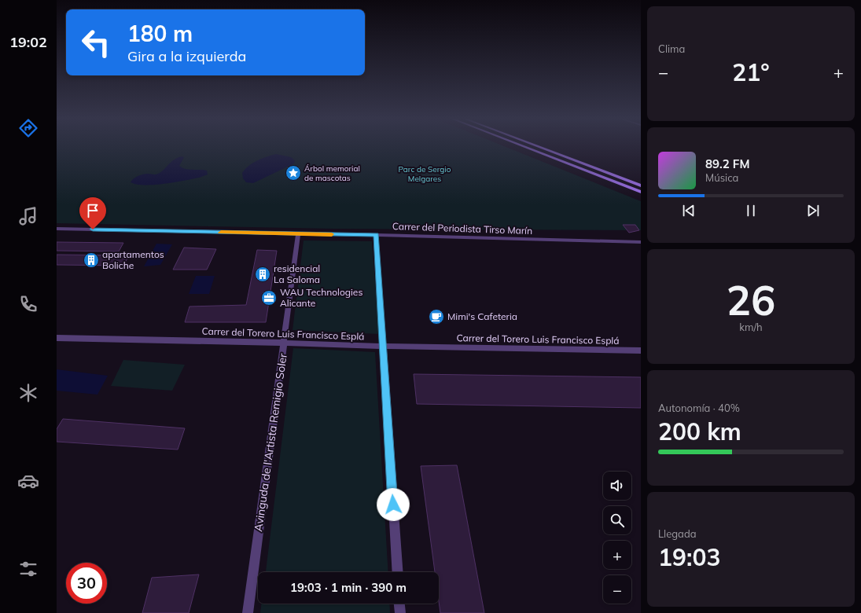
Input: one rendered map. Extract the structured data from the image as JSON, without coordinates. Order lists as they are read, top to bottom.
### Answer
{
  "streets": {
    "street": ["Carrer del Periodista Tirso Marín", "Carrer del Torero Luis Francisco Esplá", "Avinguda de l'Artista Remigio Soler"]
  },
  "crossings": [
    ["Carrer del Periodista Tirso Marín", "Avinguda de l'Artista Remigio Soler"],
    ["Carrer del Torero Luis Francisco Esplá", "Avinguda de l'Artista Remigio Soler"]
  ],
  "parks": ["Parc de Sergio Melgares"],
  "places": {
    "place": ["Árbol memorial de mascotas"],
    "building": ["apartamentos Boliche", "residencial La Saloma"],
    "office": ["WAU Technologies Alicante"],
    "cafe": ["Mimi's Cafeteria"]
  },
  "page": {
    "tabs": "19:02",
    "tile": [
      "Clima",
      ["26", "km/h"],
      ["Autonomía · 40%", "200 km"],
      ["Llegada", "19:03"]
    ],
    "turn": ["180 m", "Gira a la izquierda"],
    "heat": ["−", "21°", "+"],
    "song": ["89.2 FM", "Música"],
    "map_buttons": ["+", "−"],
    "limit": "30",
    "trip": "19:03 · 1 min · 390 m"
  }
}
